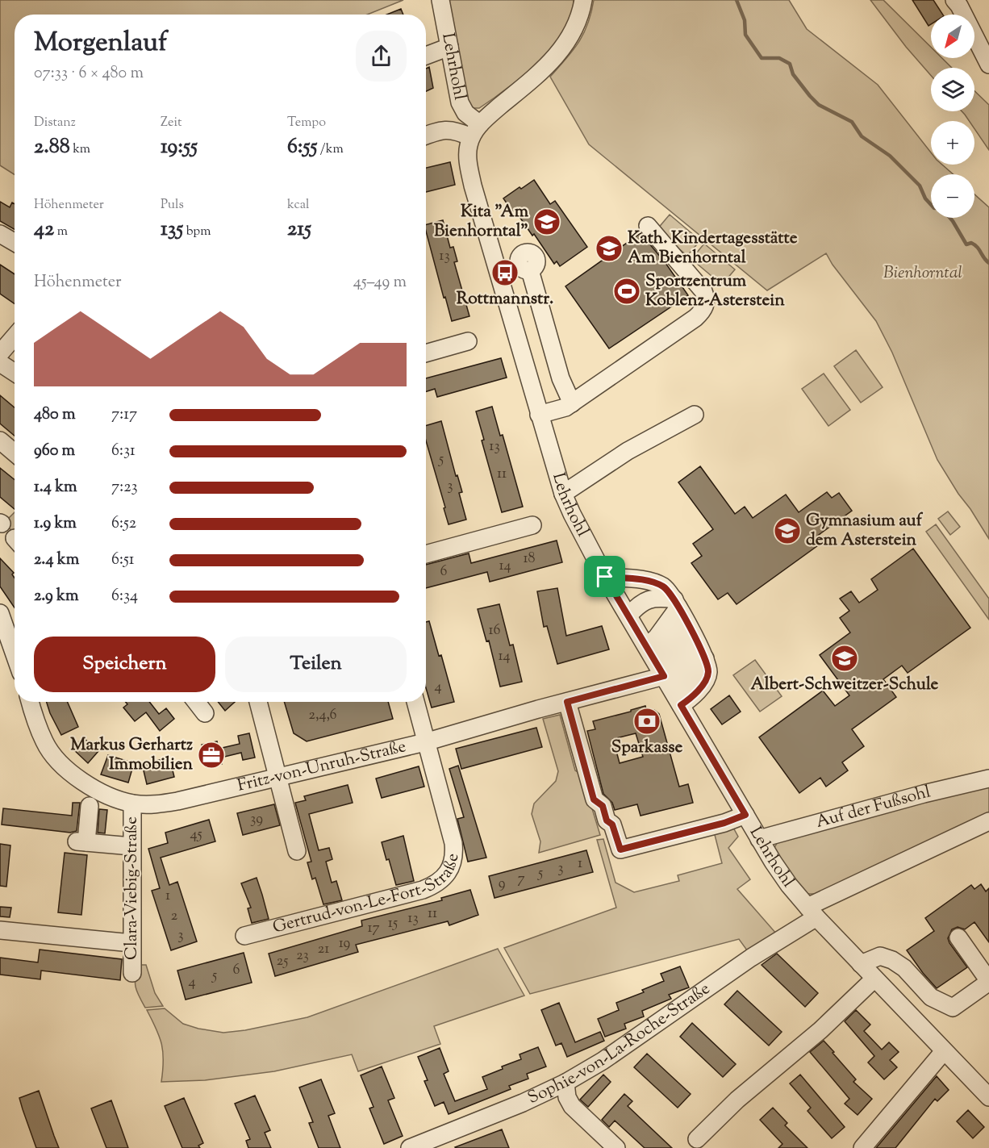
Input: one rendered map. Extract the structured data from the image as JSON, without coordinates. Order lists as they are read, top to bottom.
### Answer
{
  "streets": {
    "street": [
      "Lehrhohl",
      "Fritz-von-Unruh-Straße",
      "Auf der Fußsohl",
      "Clara-Viebig-Straße",
      "Gertrud-von-Le-Fort-Straße",
      "Sophie-von-La-Roche-Straße"
    ]
  },
  "crossings": [
    ["Lehrhohl", "Fritz-von-Unruh-Straße"],
    ["Lehrhohl", "Auf der Fußsohl"],
    ["Lehrhohl", "Sophie-von-La-Roche-Straße"],
    ["Fritz-von-Unruh-Straße", "Clara-Viebig-Straße"],
    ["Fritz-von-Unruh-Straße", "Gertrud-von-Le-Fort-Straße"]
  ],
  "parks": ["Bienhorntal"],
  "places": {
    "school or university": [
      "Kita \"Am Bienhorntal\"",
      "Kath. Kindertagesstätte Am Bienhorntal",
      "Gymnasium auf dem Asterstein",
      "Albert-Schweitzer-Schule"
    ],
    "bus stop": ["Rottmannstr."],
    "sports": ["Sportzentrum Koblenz-Asterstein"],
    "bank": ["Sparkasse"],
    "office": ["Markus Gerhartz Immobilien"]
  },
  "house_numbers": [
    "13",
    "13",
    "5",
    "11",
    "3",
    "18",
    "14",
    "6",
    "16",
    "14",
    "4",
    "2,4,6",
    "39",
    "45",
    "1",
    "3",
    "5",
    "7",
    "9",
    "1",
    "11",
    "2",
    "13",
    "15",
    "17",
    "3",
    "19",
    "21",
    "23",
    "25",
    "6",
    "5",
    "4"
  ],
  "north": "bottom left",
  "page": {
    "map_buttons": ["+", "−"],
    "heading": ["Morgenlauf", "07:33 · 6 × 480 m"],
    "stats": [
      ["Distanz", "2.88 km"],
      ["Zeit", "19:55"],
      ["Tempo", "6:55 /km"],
      ["Höhenmeter", "42 m"],
      ["Puls", "135 bpm"],
      ["kcal", "215"]
    ],
    "chart": ["Höhenmeter", "45–49 m"],
    "list": [
      {
        "name": "480 m",
        "note": "7:17"
      },
      {
        "name": "960 m",
        "note": "6:31"
      },
      {
        "name": "1.4 km",
        "note": "7:23"
      },
      {
        "name": "1.9 km",
        "note": "6:52"
      },
      {
        "name": "2.4 km",
        "note": "6:51"
      },
      {
        "name": "2.9 km",
        "note": "6:34"
      }
    ],
    "buttons": ["Speichern", "Teilen"]
  }
}
